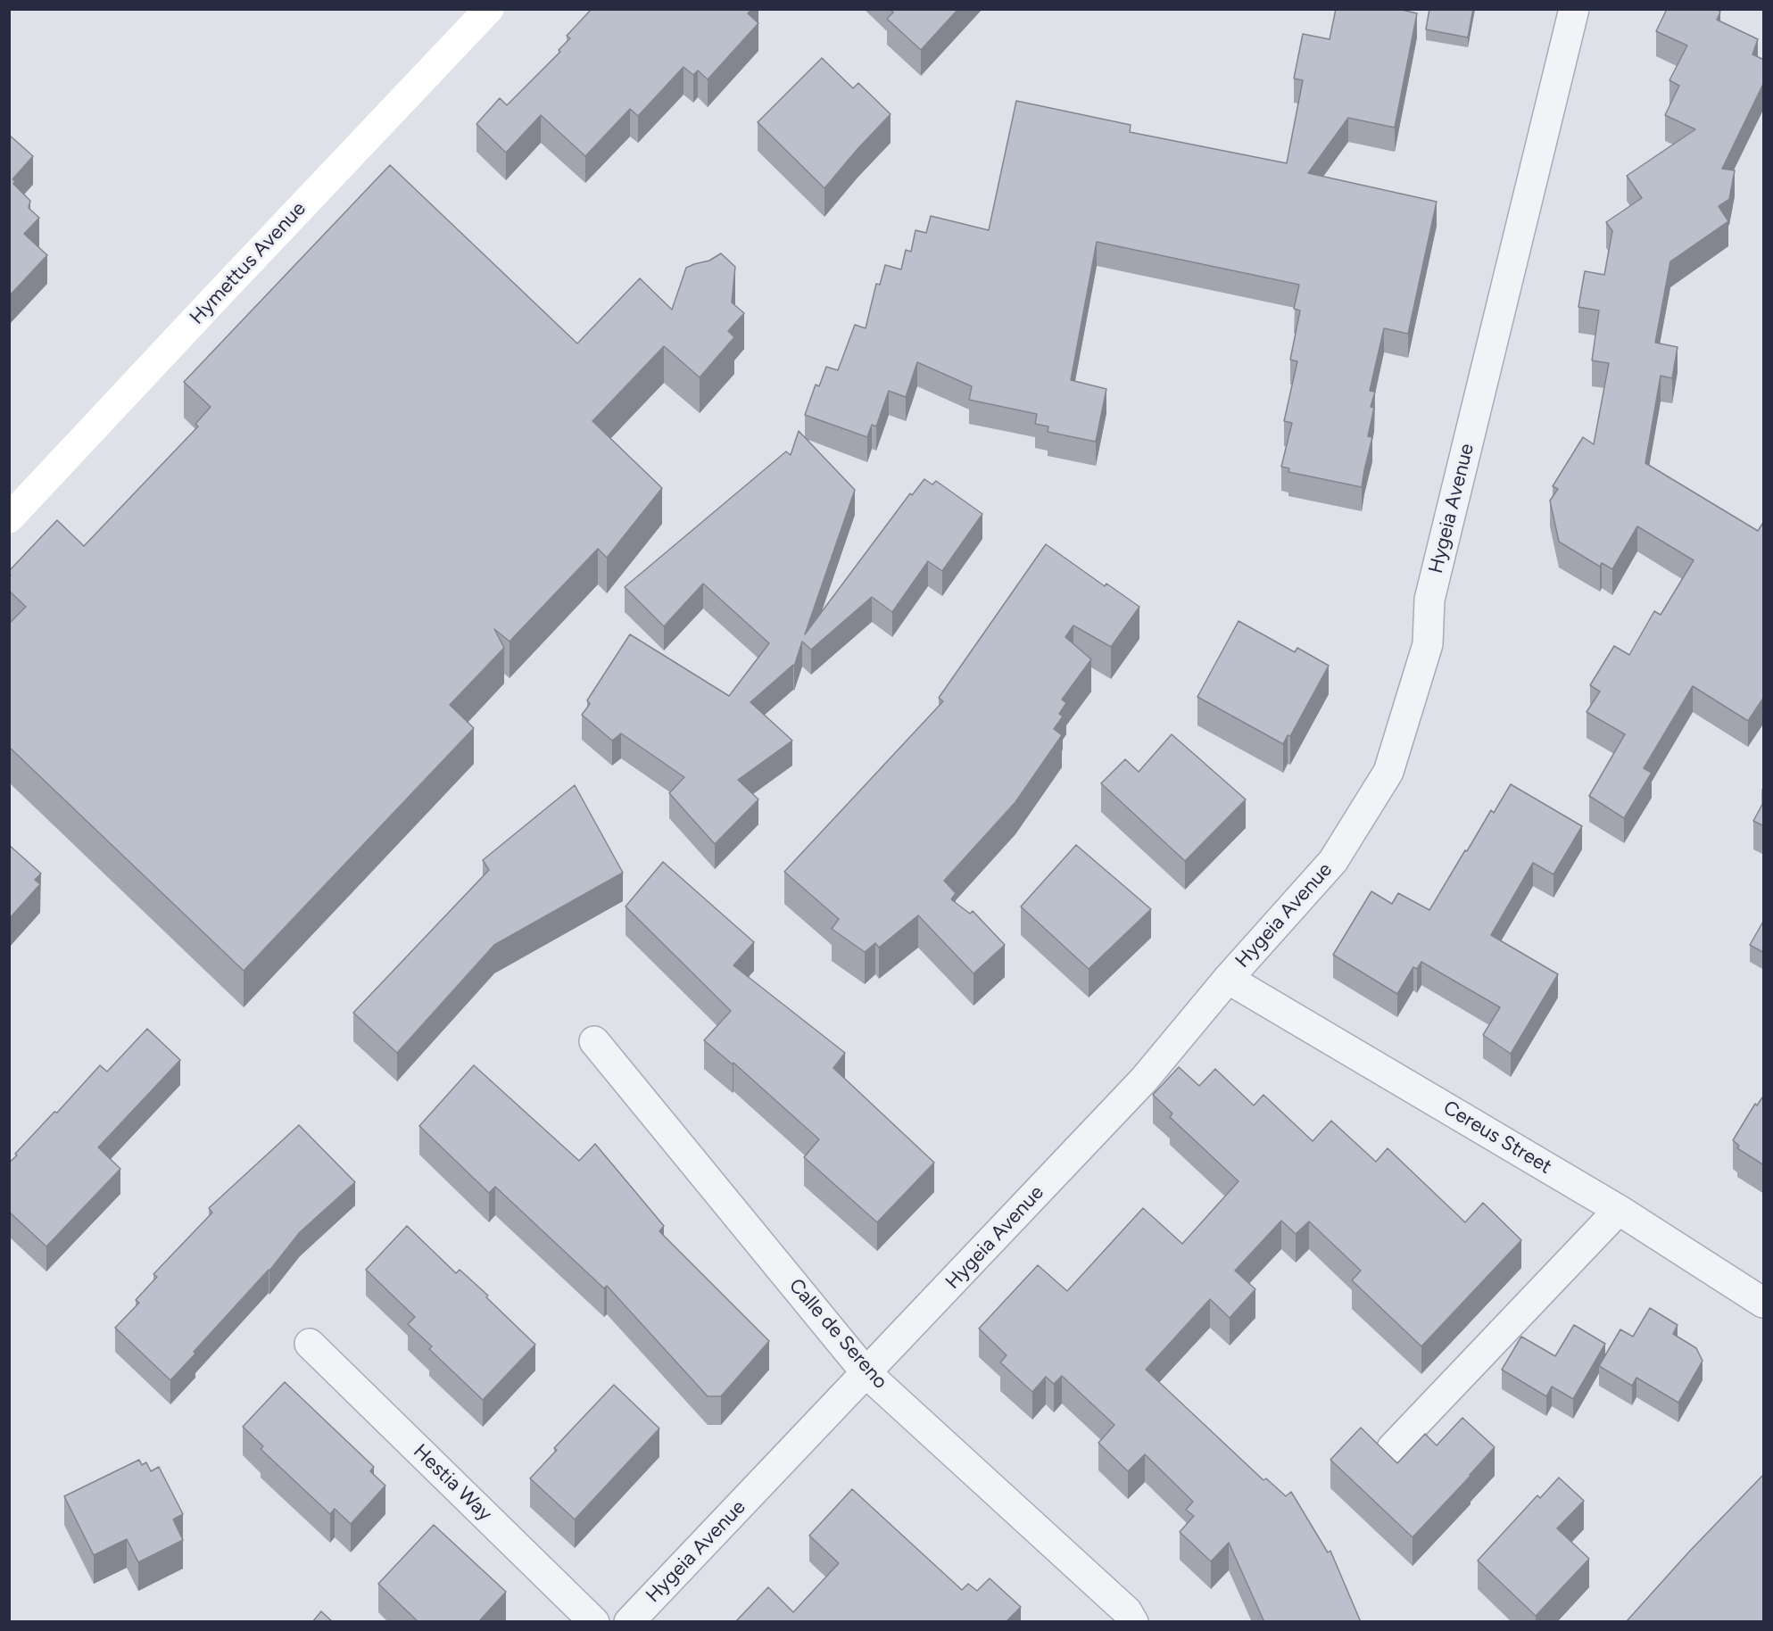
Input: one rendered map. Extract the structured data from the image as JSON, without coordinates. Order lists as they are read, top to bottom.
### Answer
{
  "streets": {
    "street": [
      "Hymettus Avenue",
      "Hygeia Avenue",
      "Cereus Street",
      "Calle de Sereno",
      "Hestia Way"
    ]
  },
  "crossings": [
    ["Hygeia Avenue", "Cereus Street"],
    ["Hygeia Avenue", "Calle de Sereno"]
  ]
}
